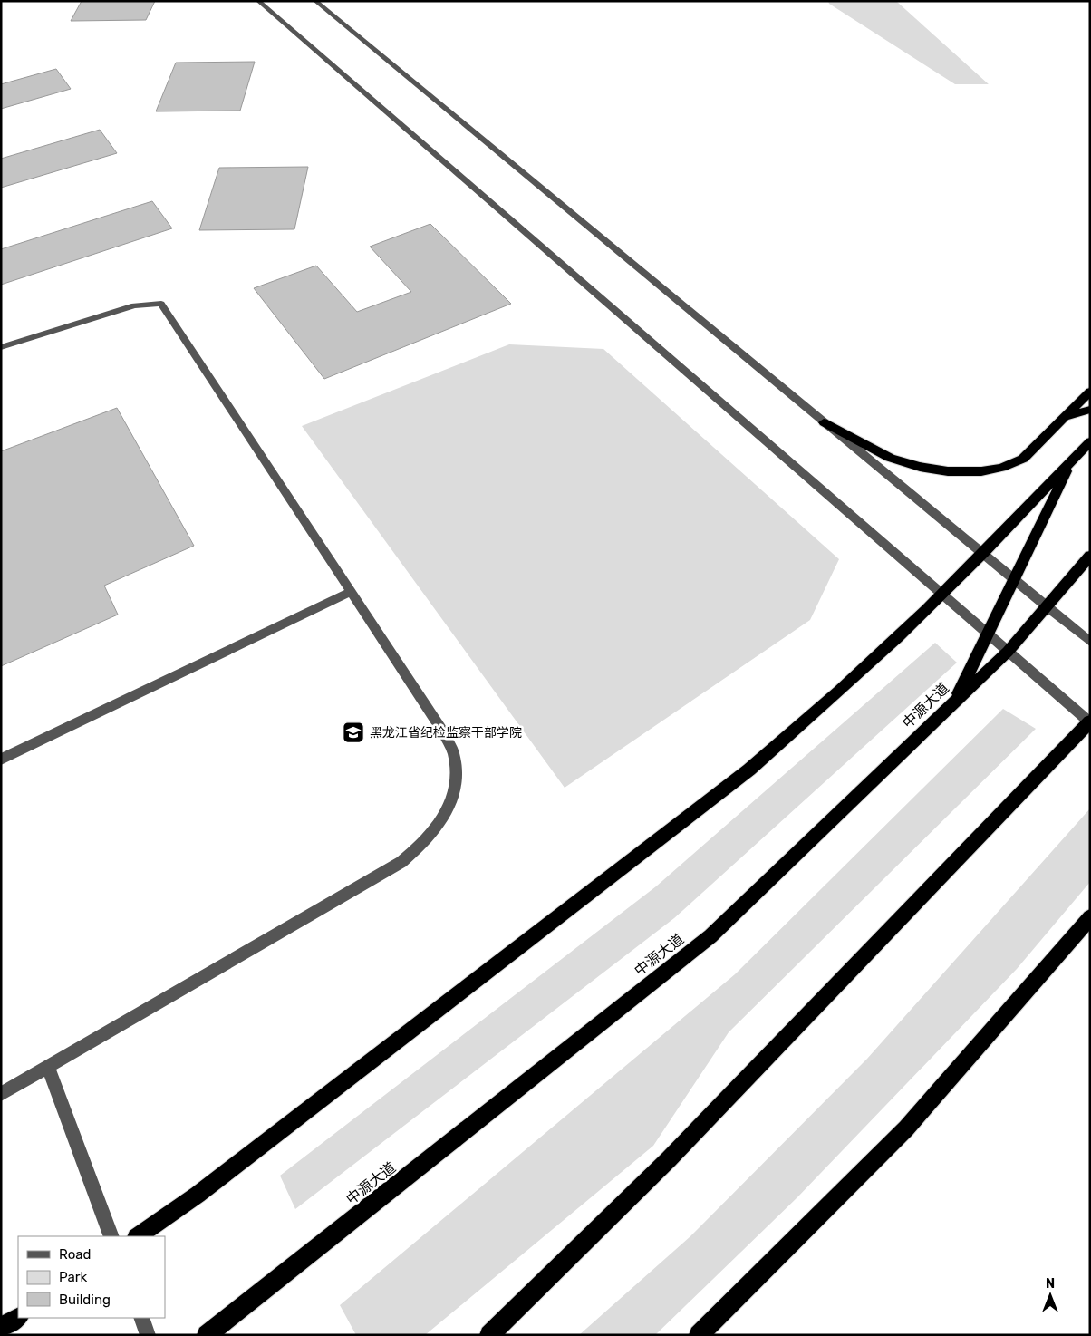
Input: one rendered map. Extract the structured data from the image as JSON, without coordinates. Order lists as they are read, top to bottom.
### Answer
{
  "streets": {
    "highway": ["中源大道"]
  },
  "places": {
    "school or university": ["黑龙江省纪检监察干部学院"]
  },
  "legend": ["Road", "Park", "Building"],
  "north": "top"
}
